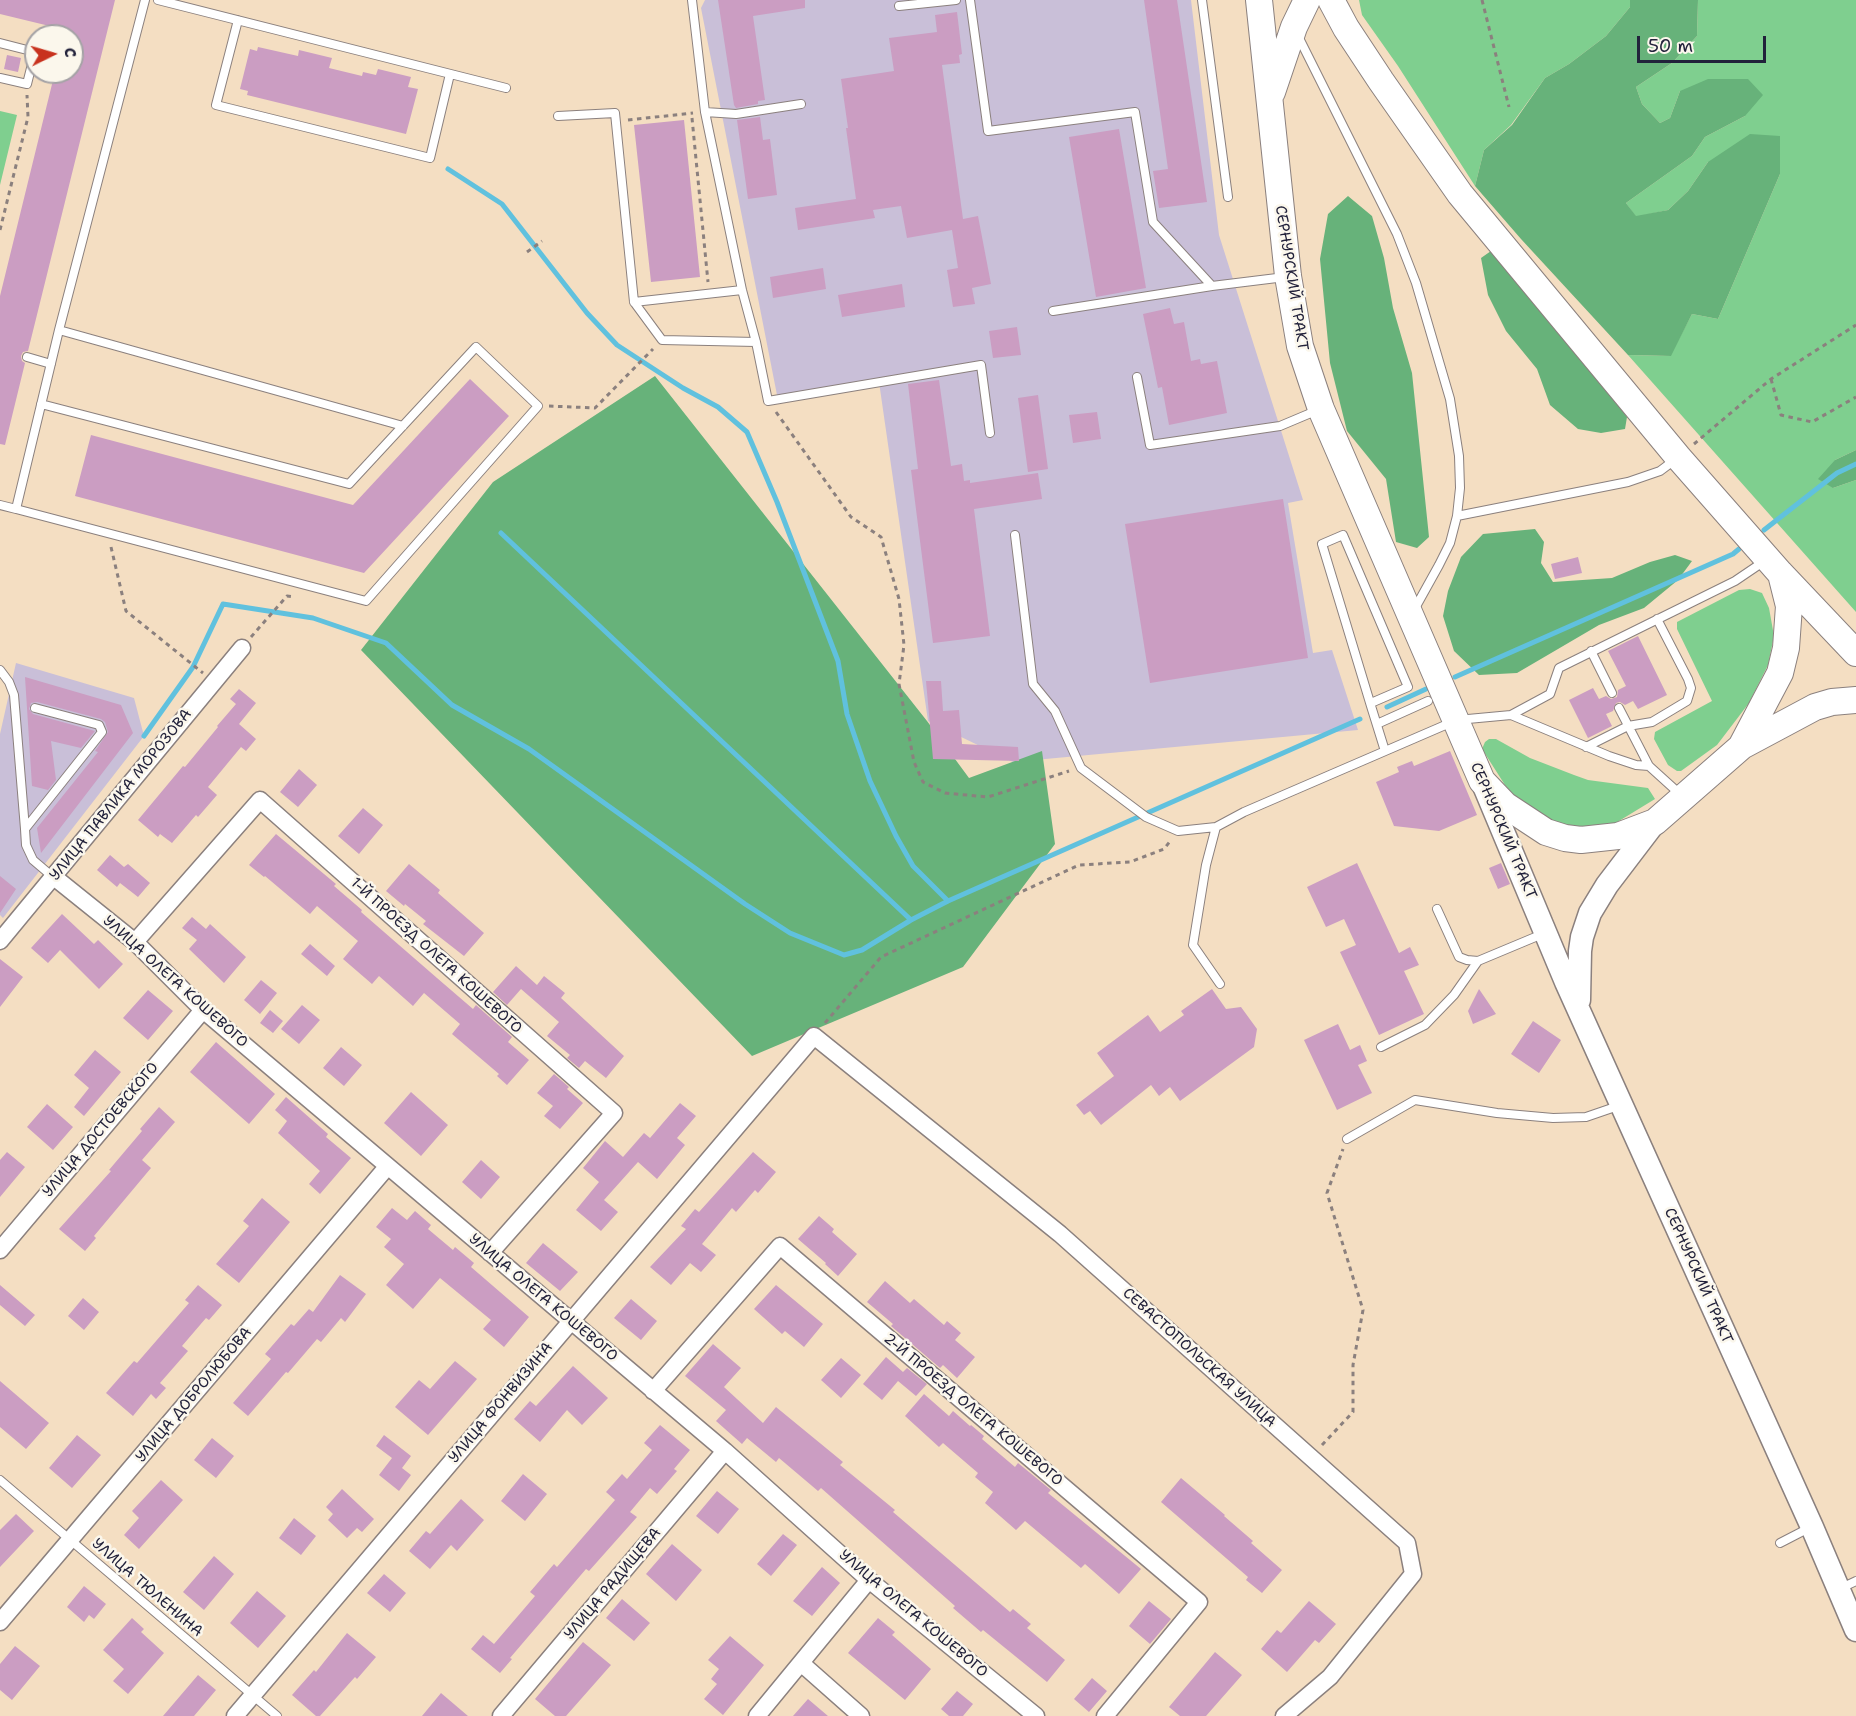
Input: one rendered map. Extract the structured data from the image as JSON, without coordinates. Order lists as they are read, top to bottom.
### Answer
{
  "streets": {
    "main road": ["СЕРНУРСКИЙ ТРАКТ"],
    "street": [
      "УЛИЦА ПАВЛИКА МОРОЗОВА",
      "1-Й ПРОЕЗД ОЛЕГА КОШЕВОГО",
      "УЛИЦА ОЛЕГА КОШЕВОГО",
      "УЛИЦА ДОСТОЕВСКОГО",
      "СЕВАСТОПОЛЬСКАЯ УЛИЦА",
      "УЛИЦА ДОБРОЛЮБОВА",
      "УЛИЦА ФОНВИЗИНА",
      "2-Й ПРОЕЗД ОЛЕГА КОШЕВОГО",
      "УЛИЦА РАДИЩЕВА"
    ],
    "lane": ["УЛИЦА ТЮЛЕНИНА"]
  },
  "crossings": [
    ["УЛИЦА ПАВЛИКА МОРОЗОВА", "УЛИЦА ОЛЕГА КОШЕВОГО"],
    ["1-Й ПРОЕЗД ОЛЕГА КОШЕВОГО", "УЛИЦА ОЛЕГА КОШЕВОГО"],
    ["УЛИЦА ОЛЕГА КОШЕВОГО", "УЛИЦА ДОСТОЕВСКОГО"],
    ["УЛИЦА ОЛЕГА КОШЕВОГО", "УЛИЦА ДОБРОЛЮБОВА"],
    ["УЛИЦА ОЛЕГА КОШЕВОГО", "УЛИЦА ФОНВИЗИНА"],
    ["УЛИЦА ОЛЕГА КОШЕВОГО", "2-Й ПРОЕЗД ОЛЕГА КОШЕВОГО"],
    ["УЛИЦА ОЛЕГА КОШЕВОГО", "УЛИЦА РАДИЩЕВА"],
    ["СЕВАСТОПОЛЬСКАЯ УЛИЦА", "УЛИЦА ФОНВИЗИНА"],
    ["УЛИЦА ДОБРОЛЮБОВА", "УЛИЦА ТЮЛЕНИНА"],
    ["УЛИЦА ФОНВИЗИНА", "УЛИЦА ТЮЛЕНИНА"]
  ],
  "scale_bar": "50 m",
  "north": "right"
}
